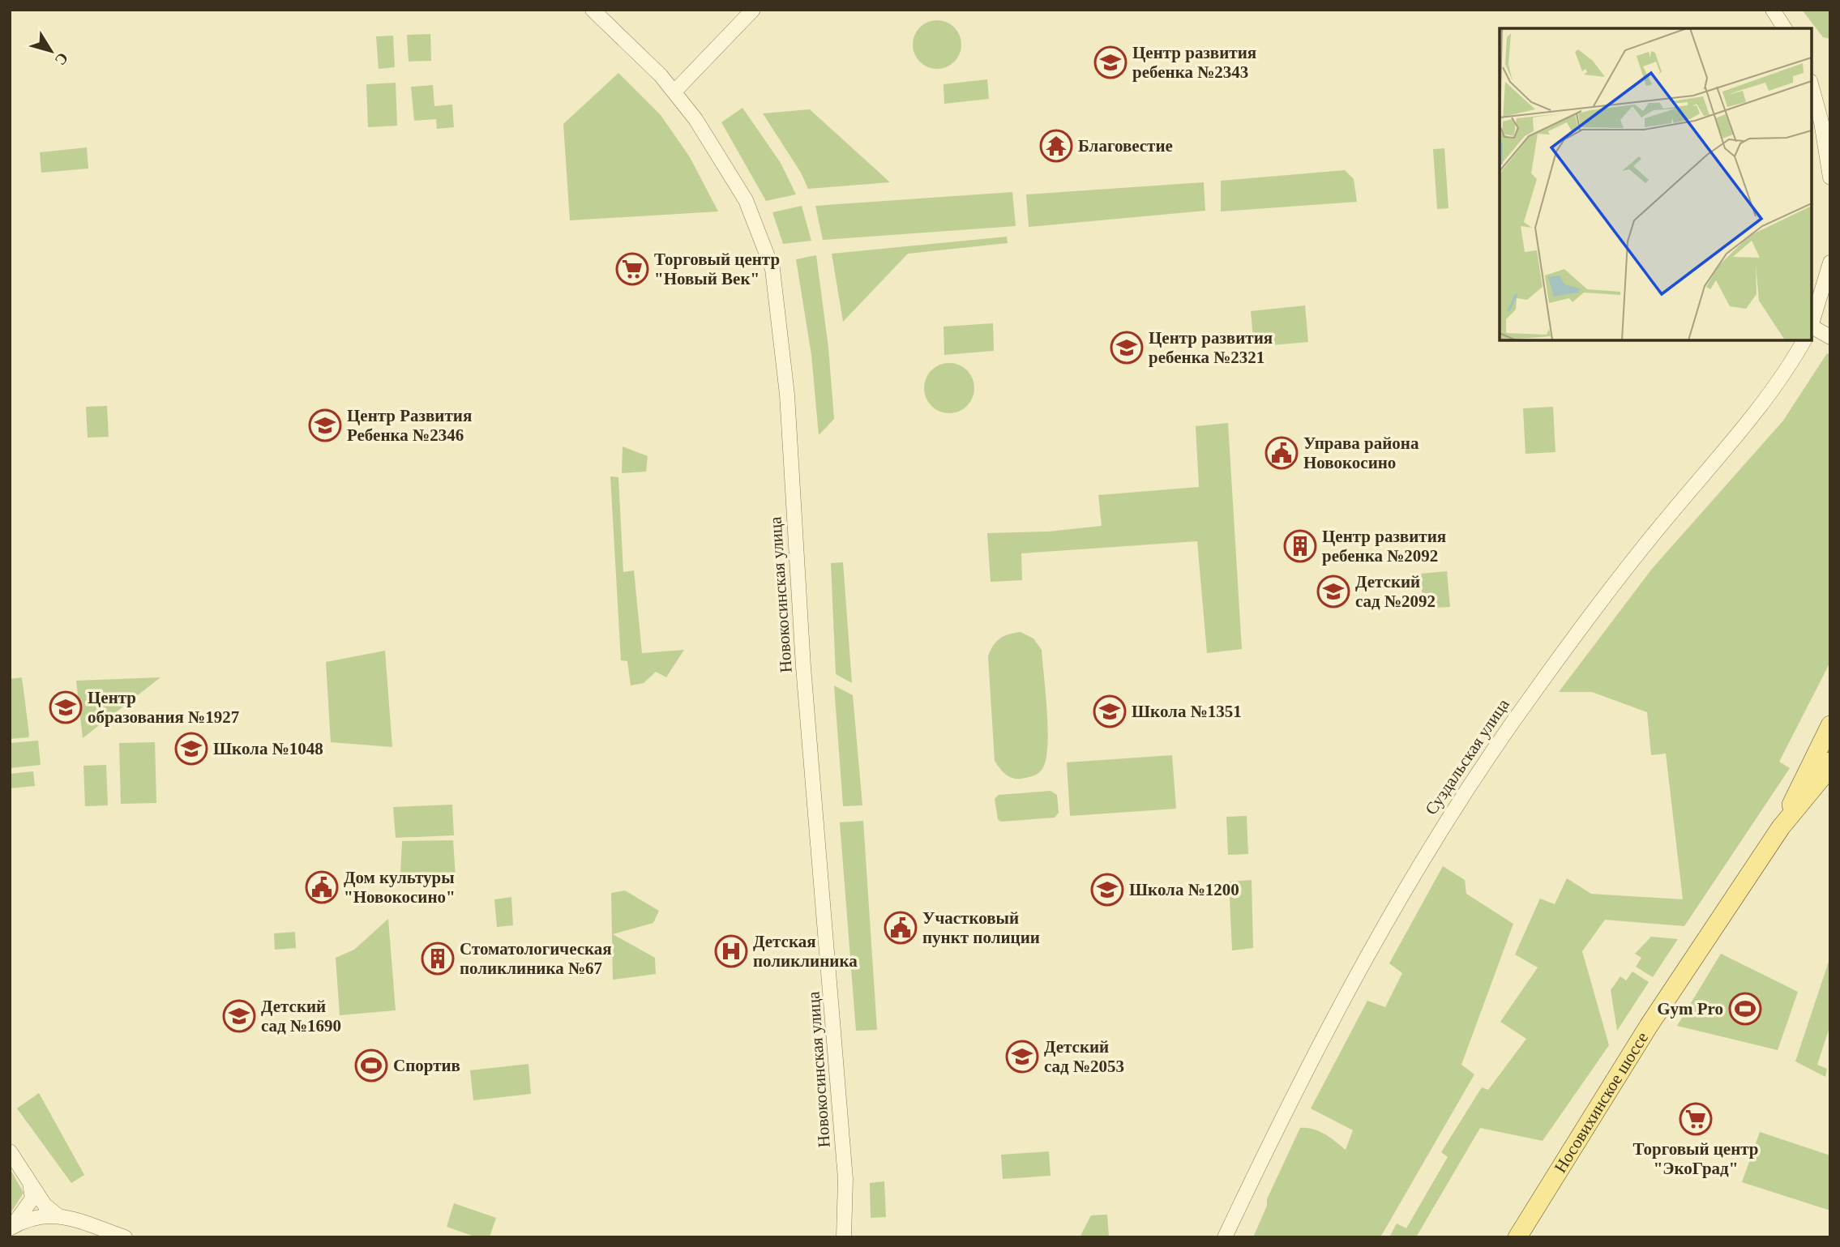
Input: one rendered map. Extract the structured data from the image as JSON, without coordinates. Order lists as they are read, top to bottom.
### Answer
{
  "streets": {
    "main road": ["Носовихинское шоссе"],
    "street": ["Новокосинская улица", "Суздальская улица"]
  },
  "places": {
    "school or university": [
      "Центр развития ребенка №2343",
      "Центр развития ребенка №2321",
      "Центр Развития Ребенка №2346",
      "Детский сад №2092",
      "Центр образования №1927",
      "Школа №1351",
      "Школа №1048",
      "Школа №1200",
      "Детский сад №1690",
      "Детский сад №2053"
    ],
    "temple": ["Благовестие"],
    "supermarket": ["Торговый центр \"Новый Век\"", "Торговый центр \"ЭкоГрад\""],
    "public building": ["Управа района Новокосино", "Дом культуры \"Новокосино\"", "Участковый пункт полиции"],
    "building": ["Центр развития ребенка №2092", "Стоматологическая поликлиника №67"],
    "hospital": ["Детская поликлиника"],
    "sports": ["Gym Pro", "Спортив"]
  },
  "north": "bottom right"
}
